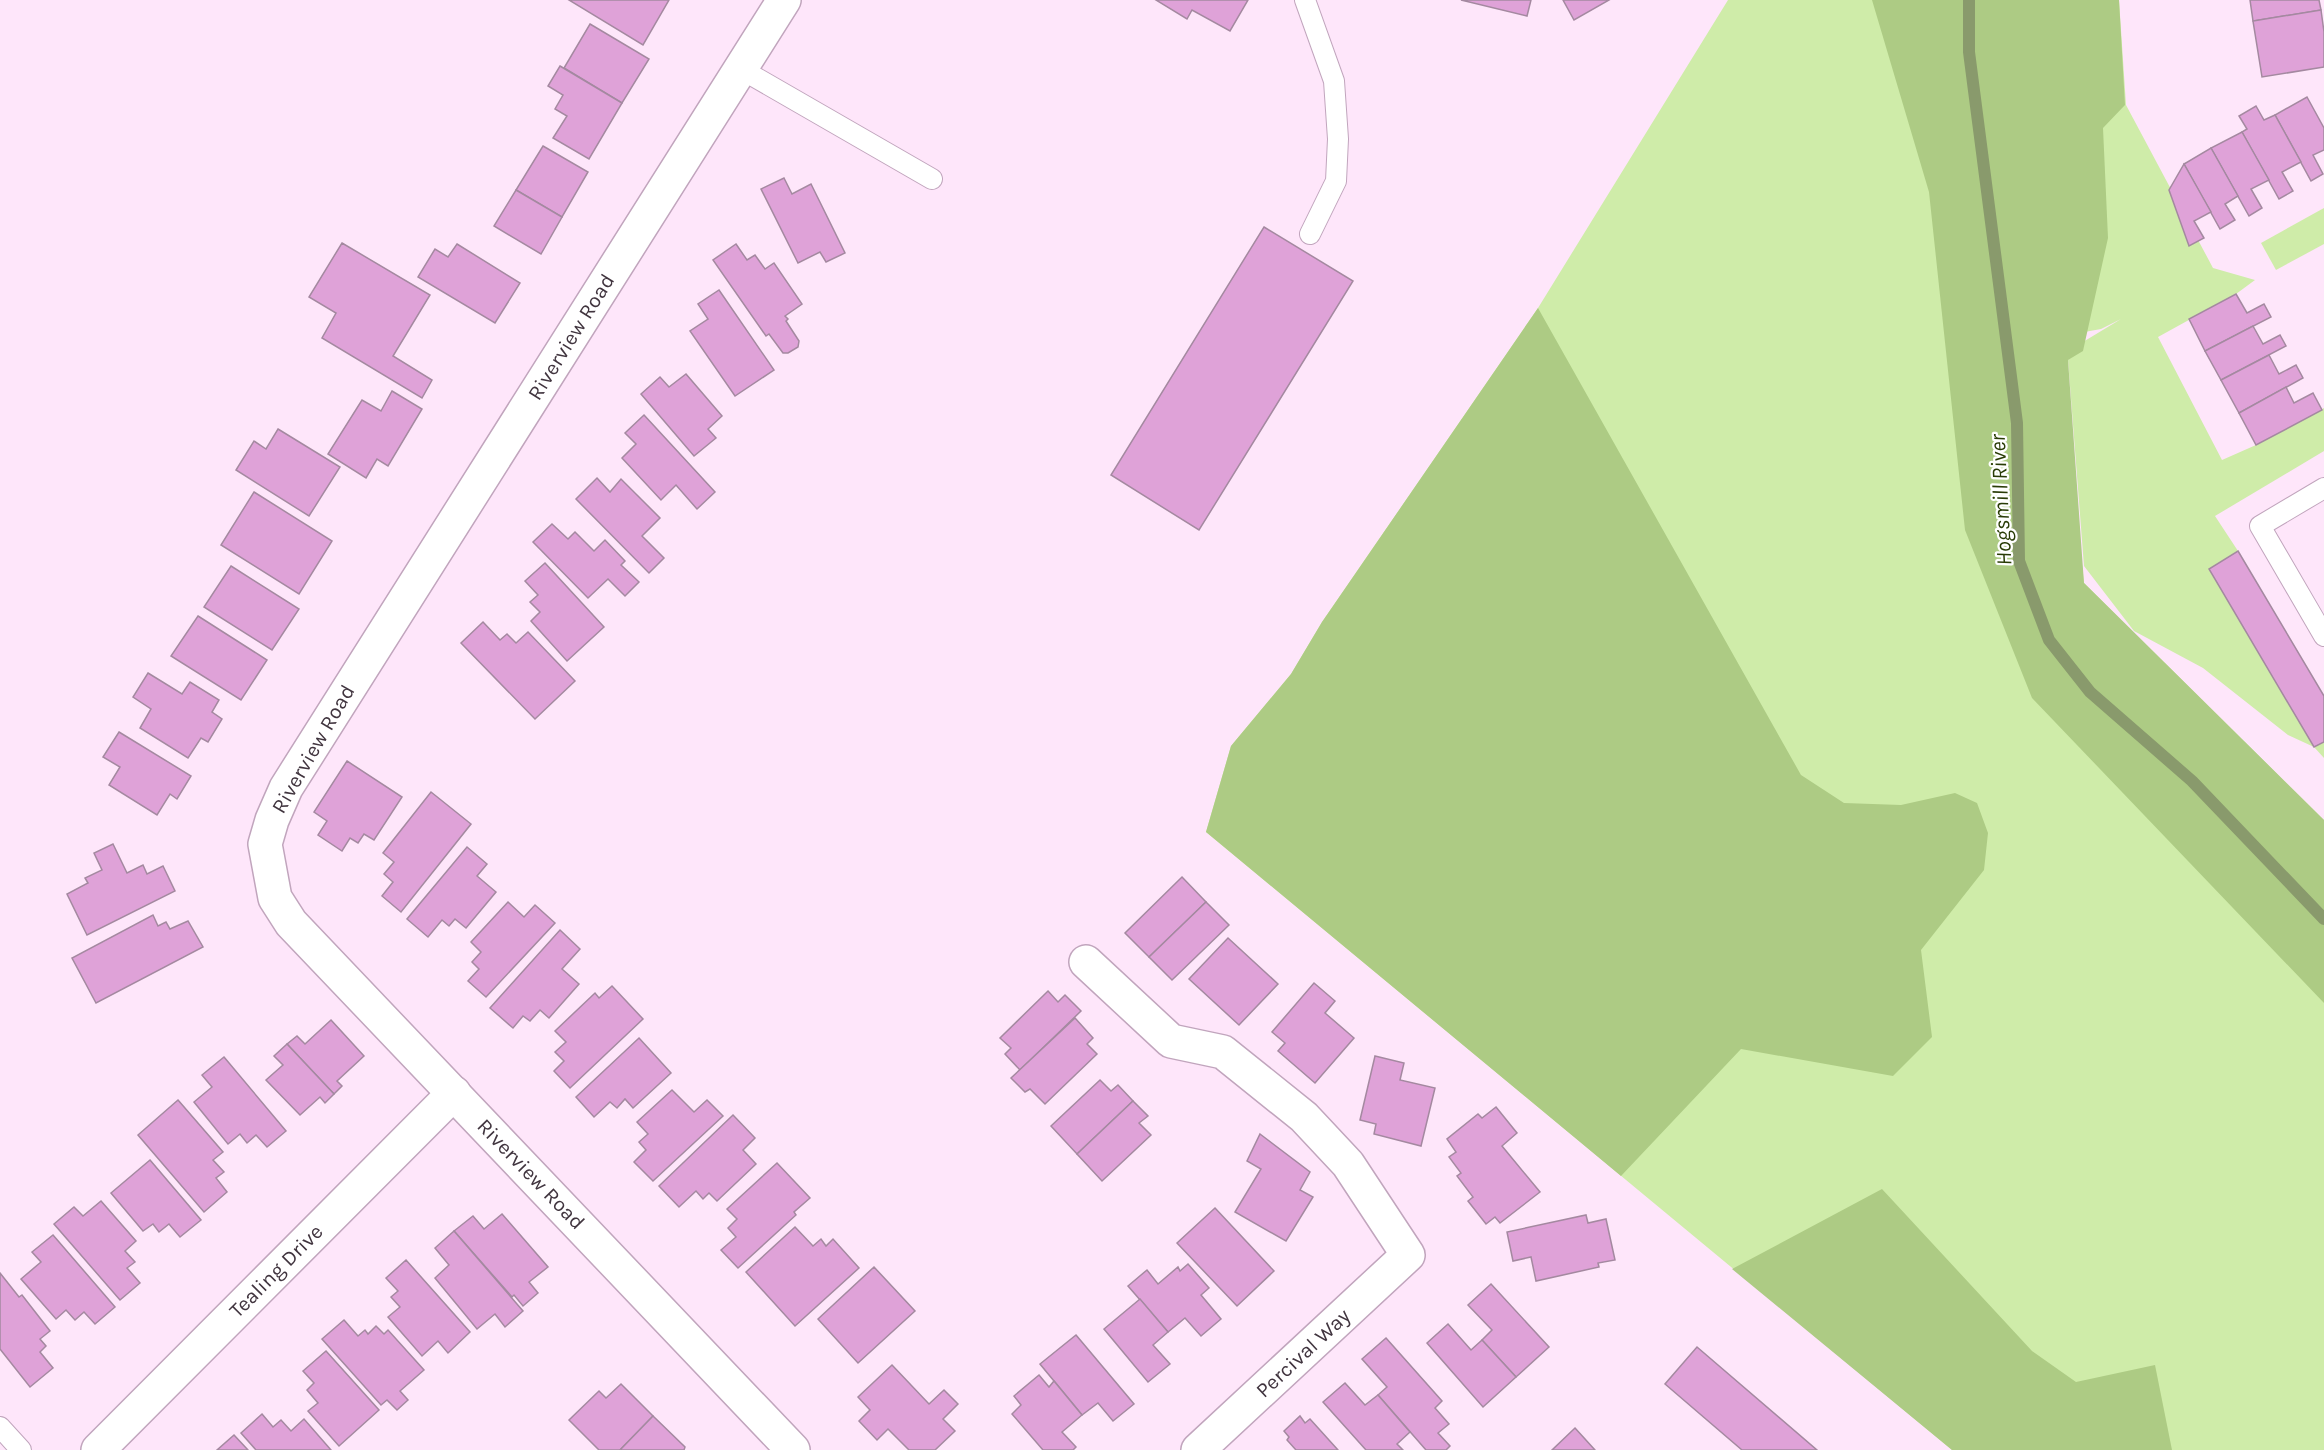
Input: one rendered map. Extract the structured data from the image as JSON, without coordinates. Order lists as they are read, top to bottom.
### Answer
{
  "streets": {
    "street": ["Riverview Road", "Tealing Drive", "Percival Way"]
  },
  "crossings": [
    ["Riverview Road", "Tealing Drive"]
  ],
  "water": ["Hogsmill River"]
}
